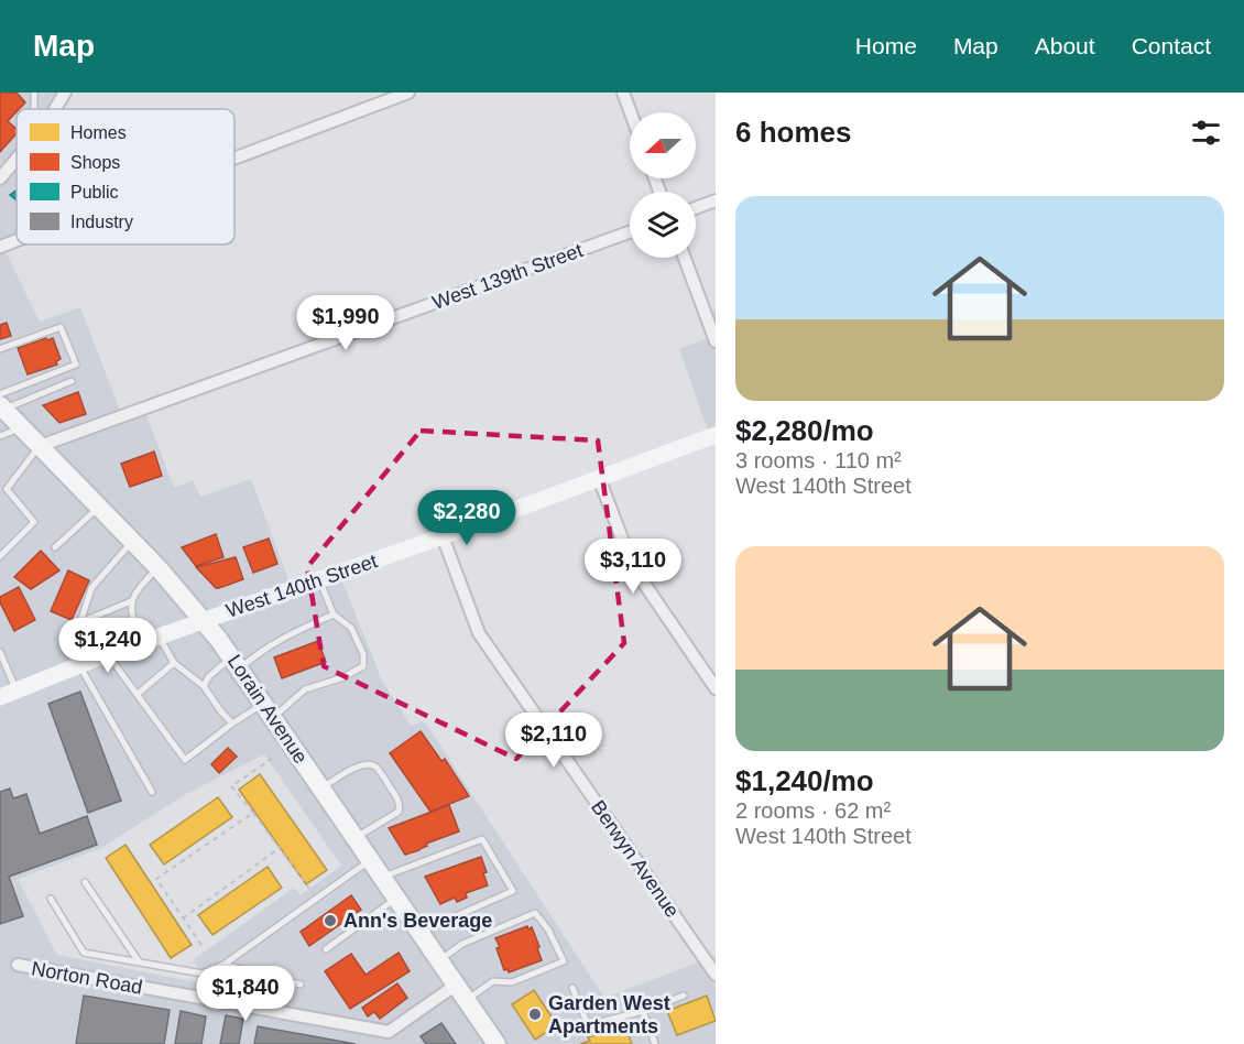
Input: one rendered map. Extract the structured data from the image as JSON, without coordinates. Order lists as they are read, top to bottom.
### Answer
{
  "streets": {
    "main road": ["Lorain Avenue"],
    "street": [
      "West 139th Street",
      "West 140th Street",
      "Berwyn Avenue",
      "Norton Road"
    ]
  },
  "crossings": [
    ["West 139th Street", "Lorain Avenue"],
    ["West 140th Street", "Lorain Avenue"],
    ["West 140th Street", "Berwyn Avenue"],
    ["Lorain Avenue", "Norton Road"]
  ],
  "places": ["Ann's Beverage", "Garden West Apartments"],
  "legend": [
    "Homes",
    "Shops",
    "Public",
    "Industry"
  ],
  "north": "left",
  "page": {
    "header": "Map",
    "nav": [
      "Home",
      "Map",
      "About",
      "Contact"
    ],
    "heading": "6 homes",
    "list": [
      {
        "name": "$2,280/mo",
        "note": "3 rooms · 110 m² · West 140th Street"
      },
      {
        "name": "$1,240/mo",
        "note": "2 rooms · 62 m² · West 140th Street"
      }
    ],
    "price": [
      "$1,990",
      "$2,280",
      "$3,110",
      "$1,240",
      "$2,110",
      "$1,840"
    ]
  }
}
